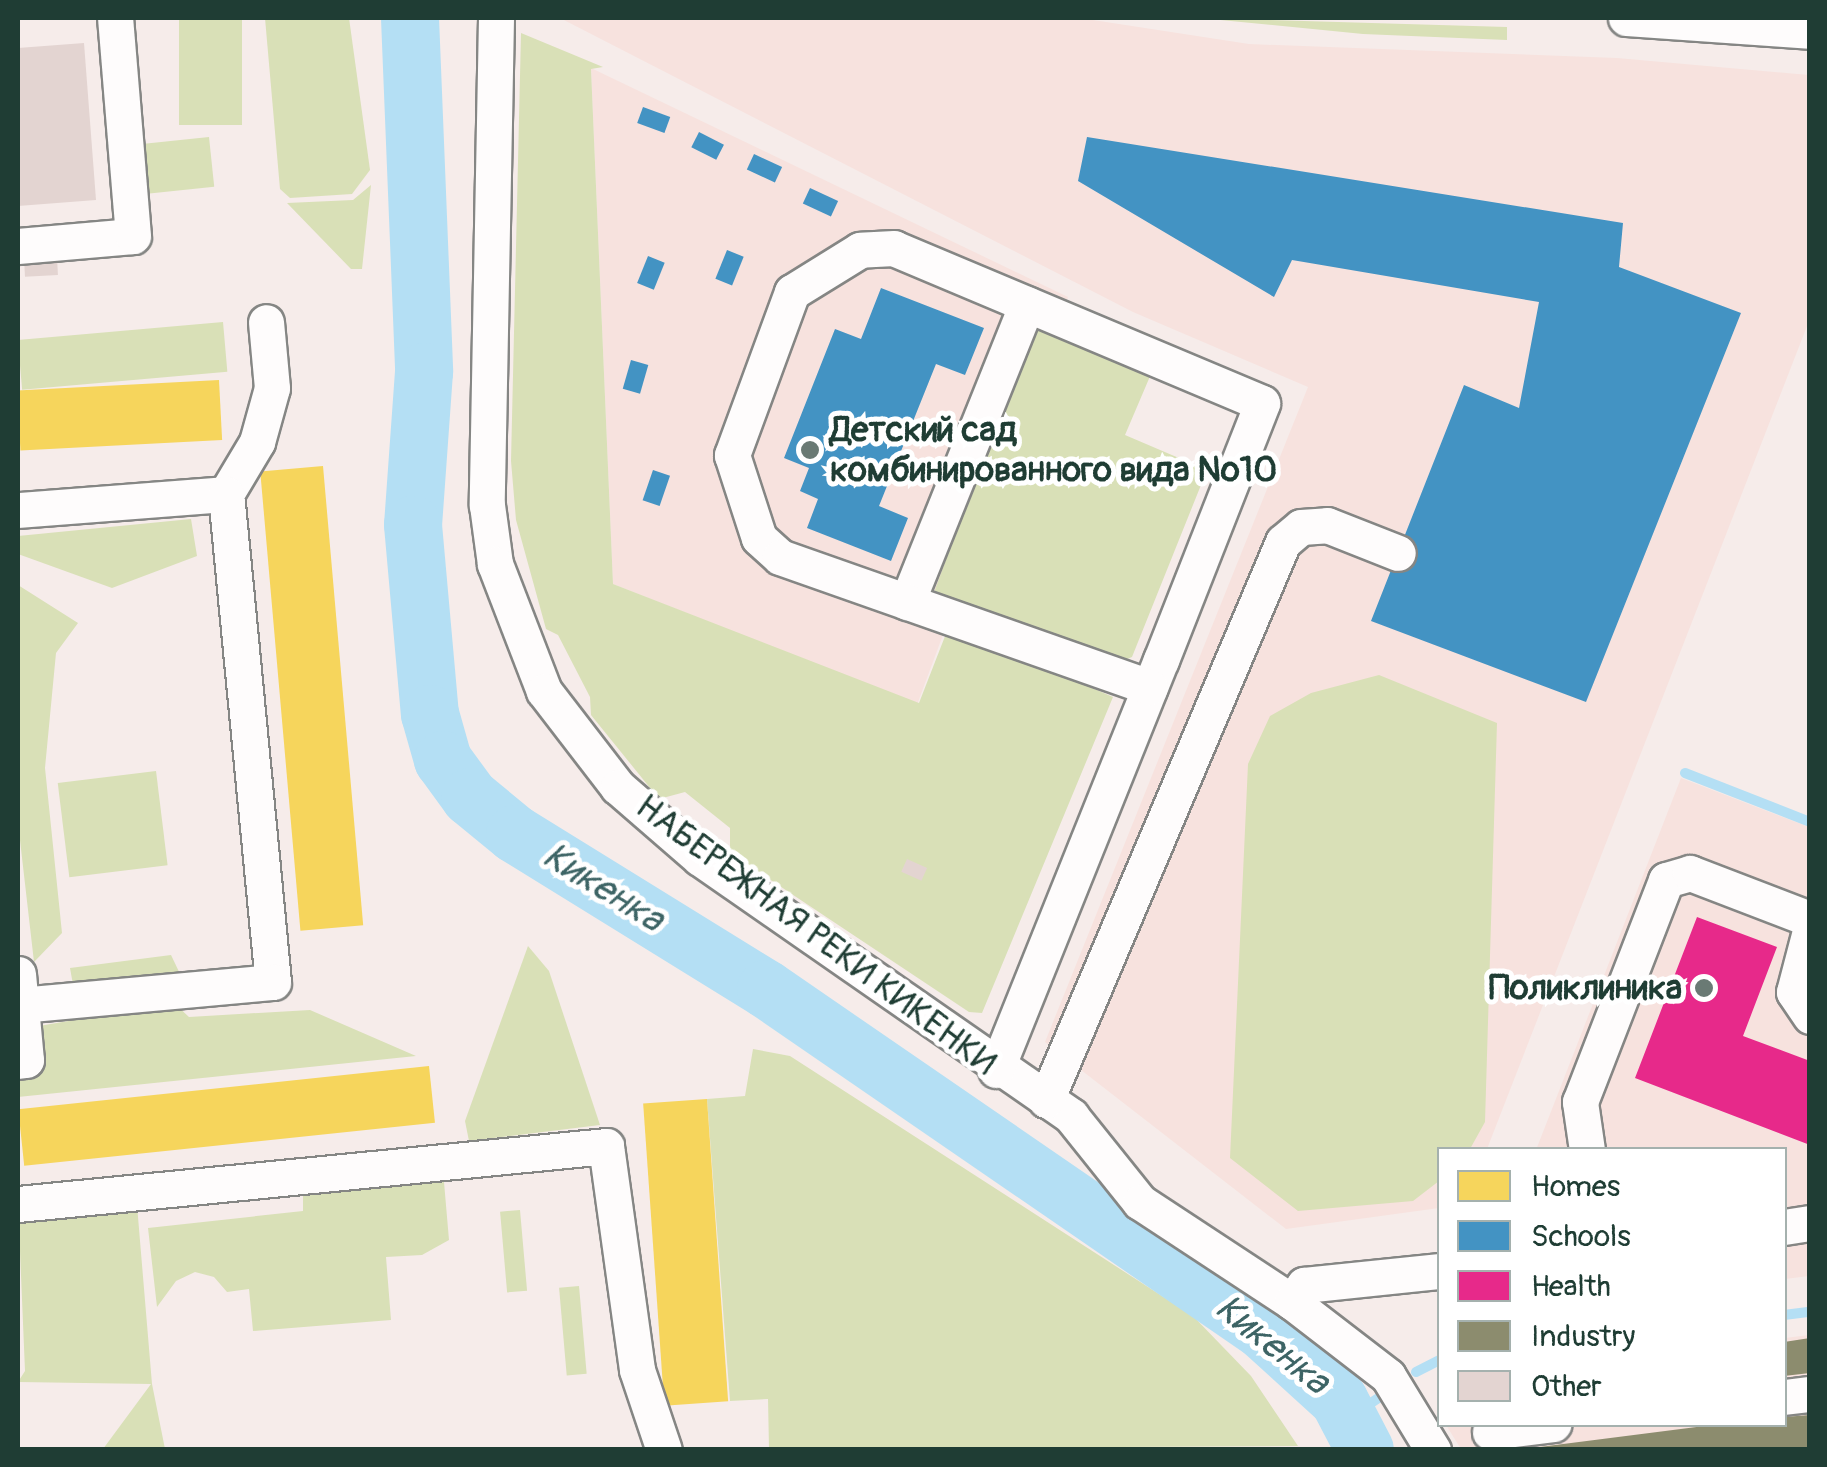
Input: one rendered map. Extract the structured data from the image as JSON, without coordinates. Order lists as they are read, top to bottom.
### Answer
{
  "streets": {
    "street": ["НАБЕРЕЖНАЯ РЕКИ КИКЕНКИ"]
  },
  "water": ["Кикенка"],
  "places": ["Детский сад комбинированного вида №10", "Поликлиника"],
  "legend": [
    "Homes",
    "Schools",
    "Health",
    "Industry",
    "Other"
  ]
}
